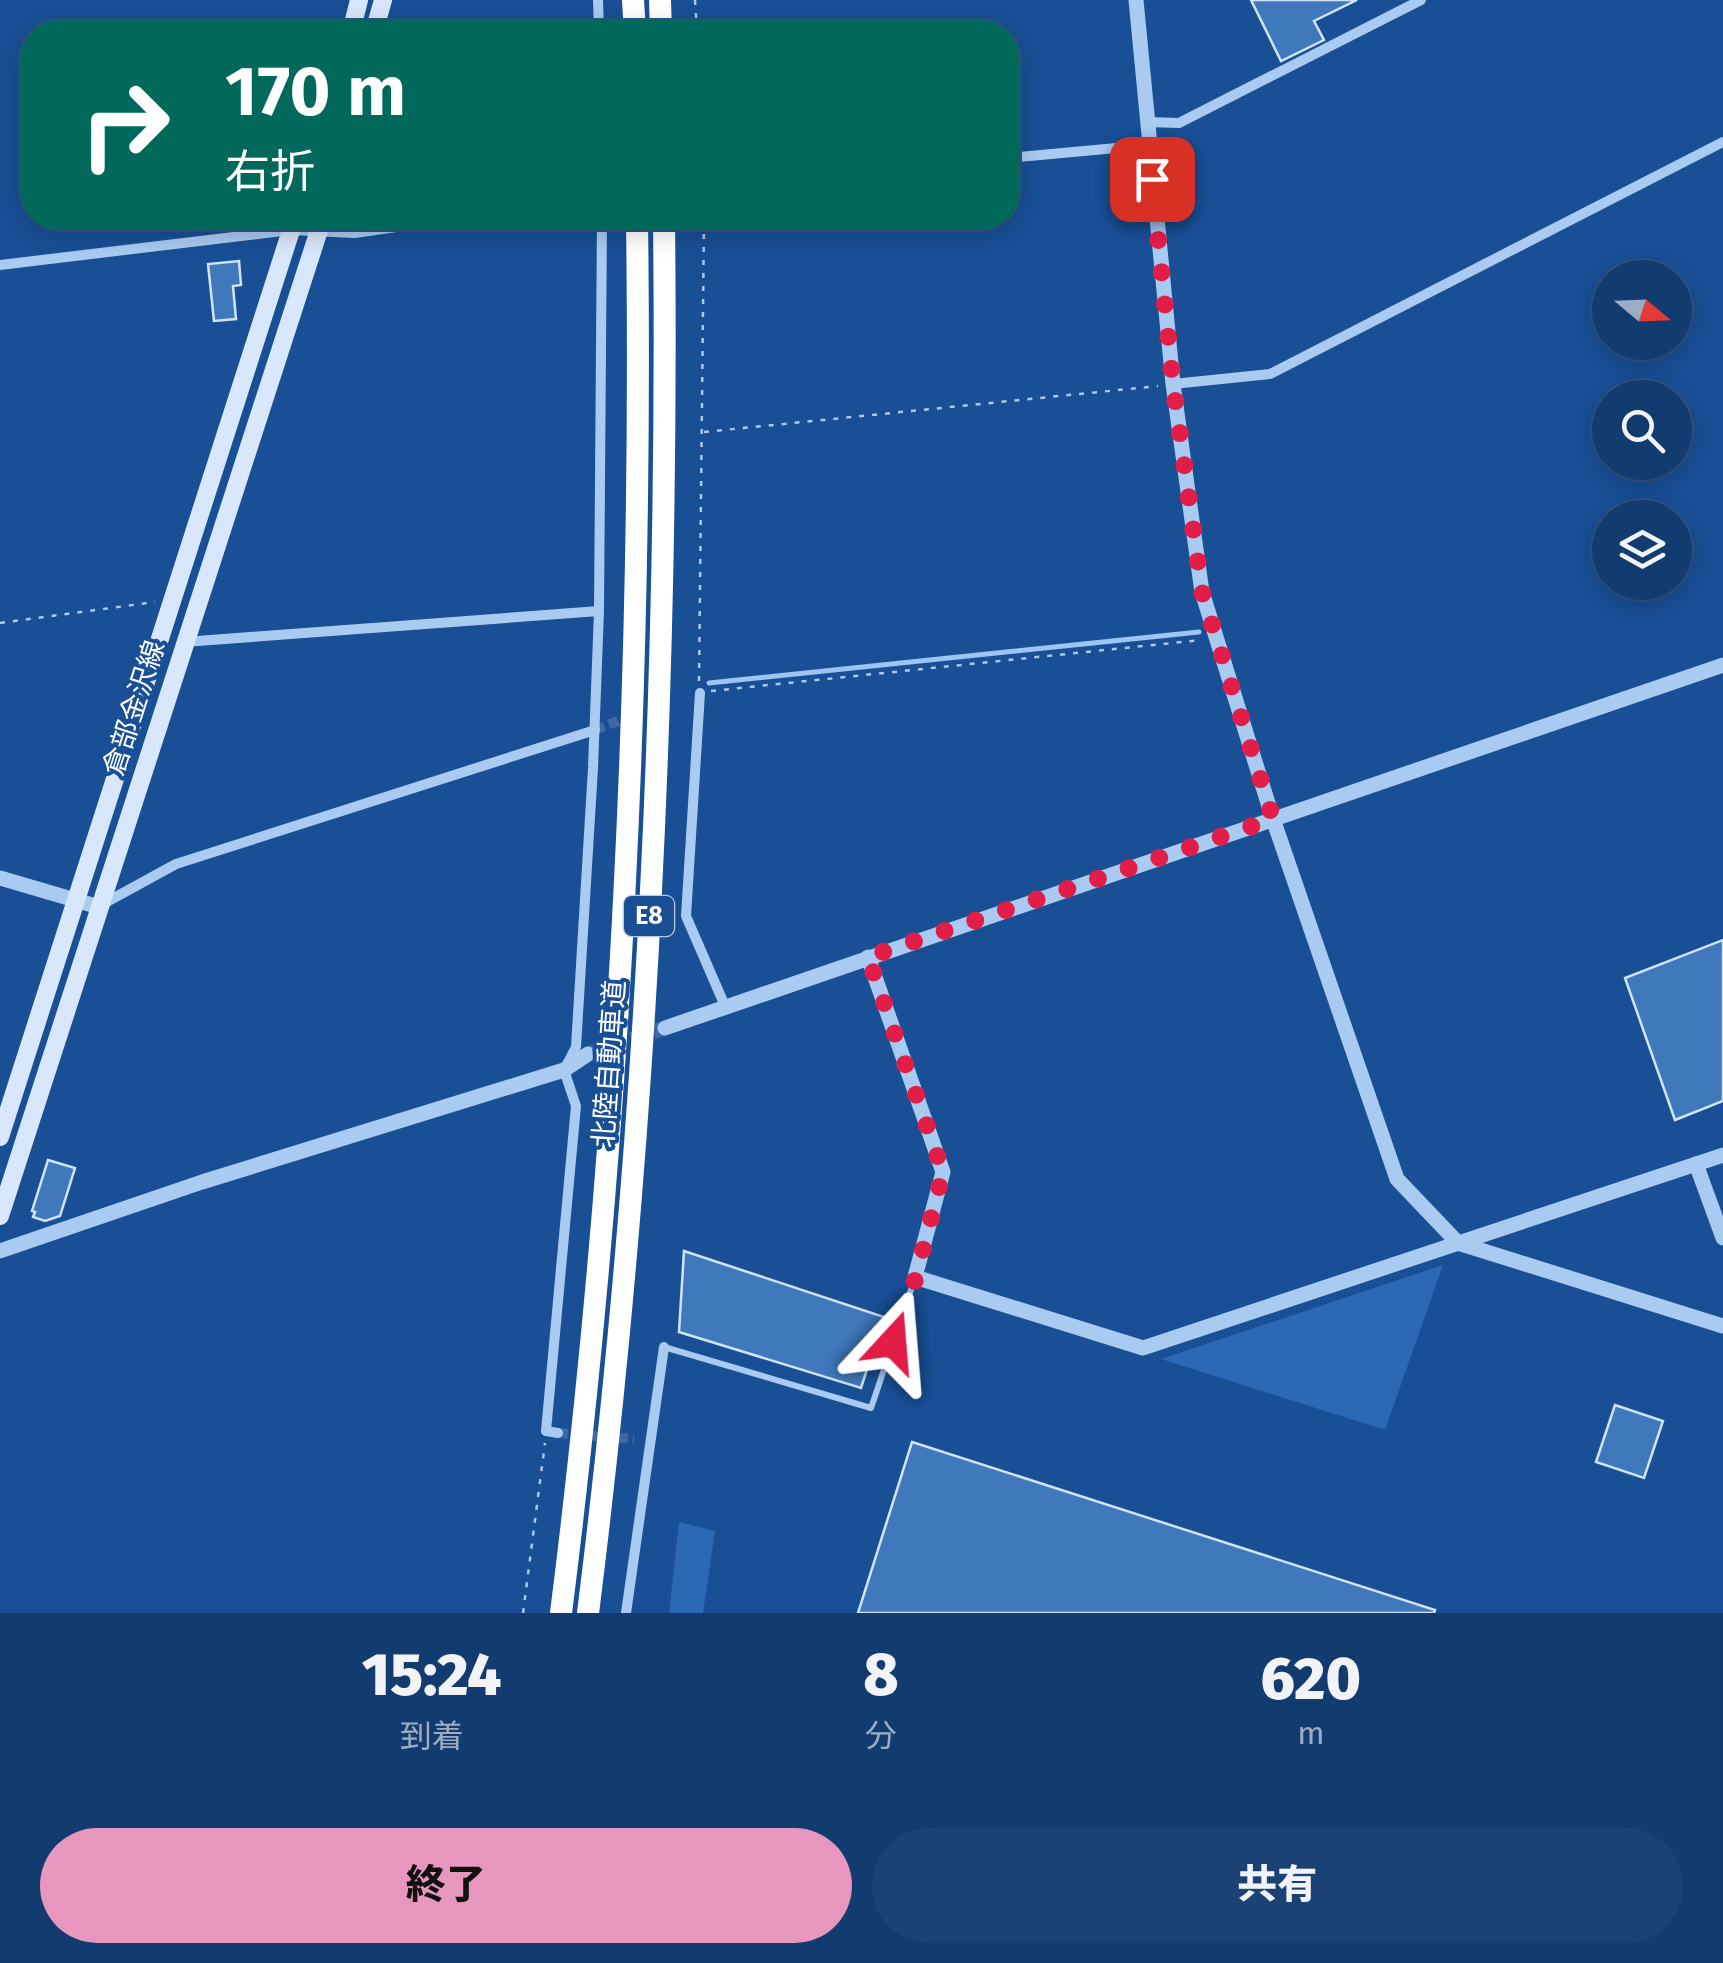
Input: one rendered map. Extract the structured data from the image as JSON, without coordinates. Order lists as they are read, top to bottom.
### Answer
{
  "streets": {
    "highway": ["E8", "北陸自動車道"],
    "main road": ["倉部金沢線"]
  },
  "north": "right",
  "page": {
    "turn": ["170 m", "右折"],
    "eta": [
      "15:24",
      "到着",
      "8",
      "分",
      "620",
      "m"
    ],
    "buttons": ["終了", "共有"]
  }
}
